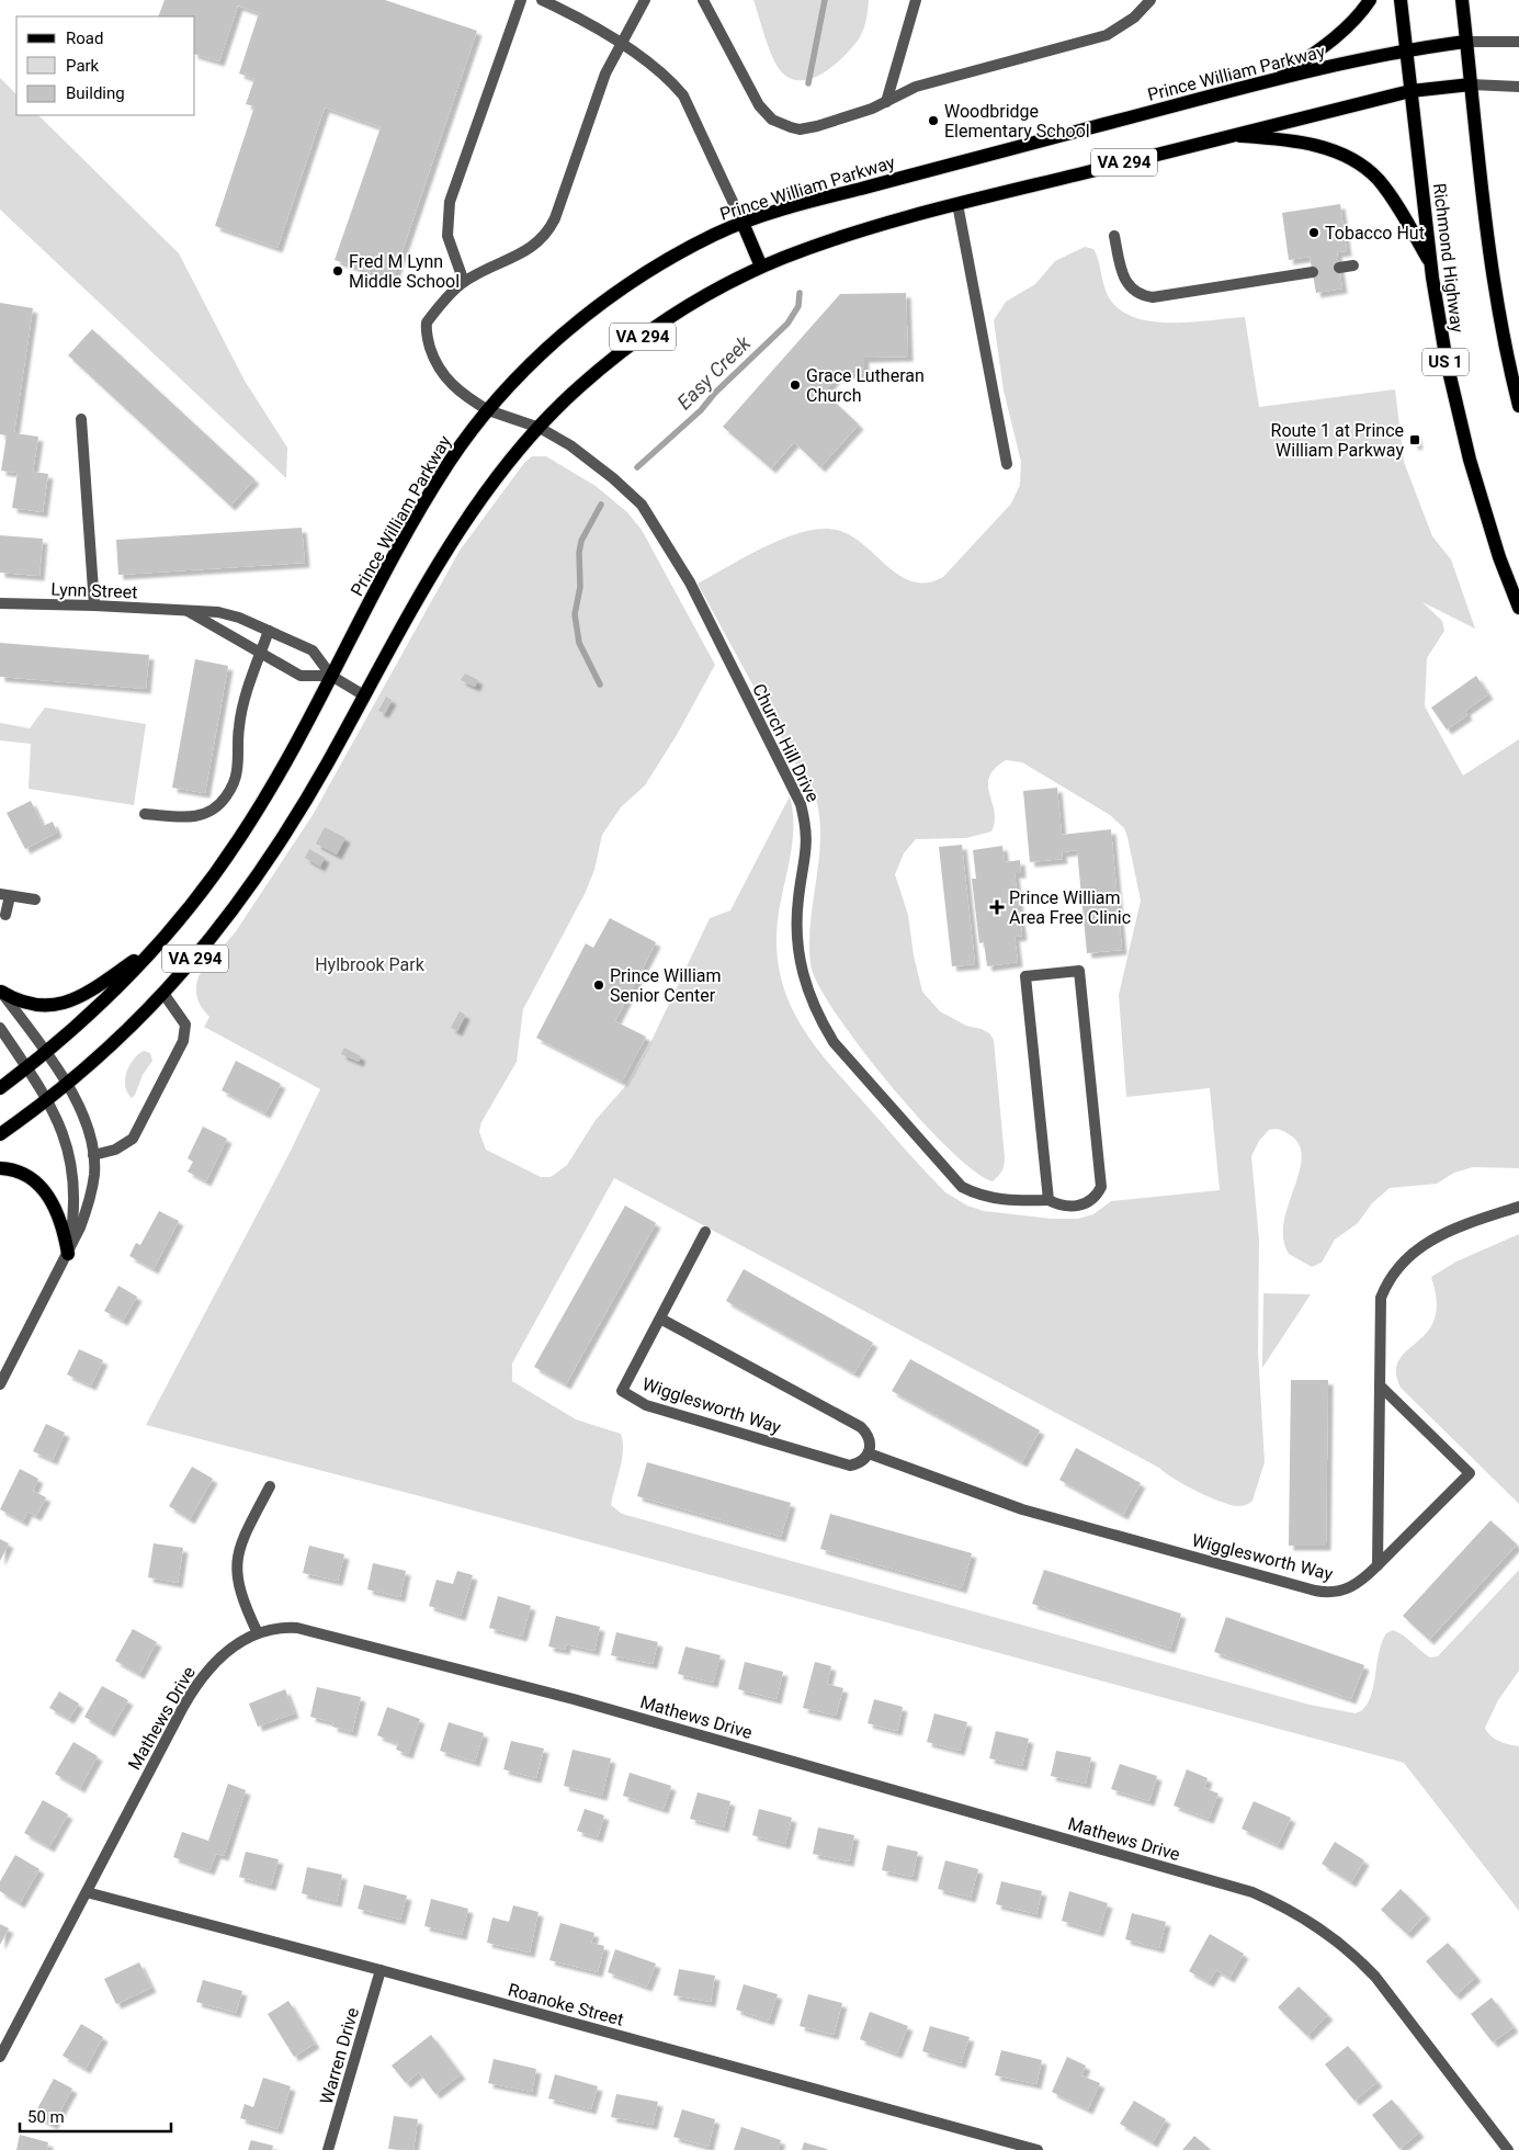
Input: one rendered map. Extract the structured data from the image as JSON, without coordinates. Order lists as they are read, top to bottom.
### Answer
{
  "streets": {
    "main road": [
      "Prince William Parkway",
      "VA 294",
      "Richmond Highway",
      "US 1"
    ],
    "street": [
      "Lynn Street",
      "Church Hill Drive",
      "Wigglesworth Way",
      "Mathews Drive",
      "Roanoke Street",
      "Warren Drive"
    ]
  },
  "crossings": [
    ["Prince William Parkway", "Richmond Highway"],
    ["Prince William Parkway", "Lynn Street"],
    ["Prince William Parkway", "Church Hill Drive"],
    ["VA 294", "Richmond Highway"],
    ["VA 294", "Lynn Street"],
    ["VA 294", "Church Hill Drive"],
    ["Mathews Drive", "Roanoke Street"],
    ["Roanoke Street", "Warren Drive"]
  ],
  "water": ["Easy Creek"],
  "parks": ["Hylbrook Park"],
  "places": {
    "other": [
      "Woodbridge Elementary School",
      "Tobacco Hut",
      "Fred M Lynn Middle School",
      "Grace Lutheran Church",
      "Prince William Senior Center"
    ],
    "transit": ["Route 1 at Prince William Parkway"],
    "health": ["Prince William Area Free Clinic"]
  },
  "legend": ["Road", "Park", "Building"],
  "scale_bar": "50 m"
}
